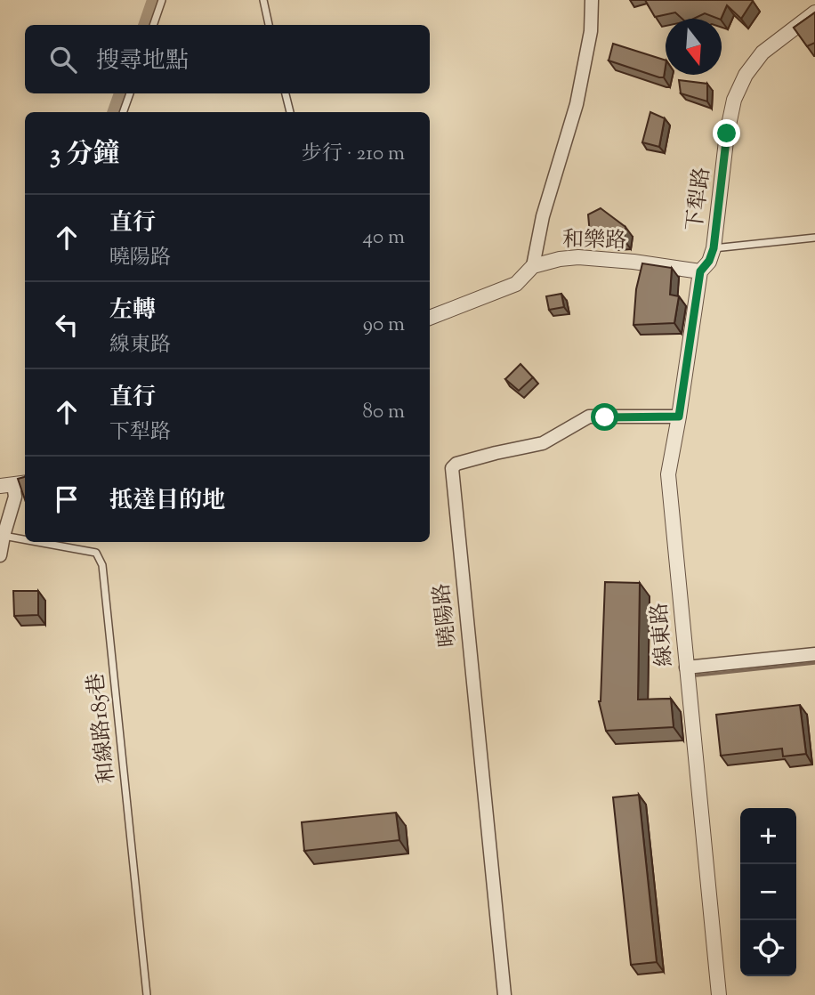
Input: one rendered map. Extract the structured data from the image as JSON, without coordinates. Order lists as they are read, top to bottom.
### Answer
{
  "streets": {
    "street": [
      "下犁路",
      "和樂路",
      "曉陽路",
      "線東路"
    ],
    "lane": ["和線路185巷"]
  },
  "crossings": [
    ["下犁路", "和樂路"],
    ["下犁路", "線東路"],
    ["和樂路", "線東路"],
    ["曉陽路", "線東路"]
  ],
  "north": "bottom",
  "page": {
    "search": "搜尋地點",
    "heading": ["3 分鐘", "步行 · 210 m"],
    "list": [
      ["直行", "曉陽路", "40 m"],
      ["左轉", "線東路", "90 m"],
      ["直行", "下犁路", "80 m"],
      "抵達目的地"
    ],
    "map_buttons": ["+", "−"]
  }
}
